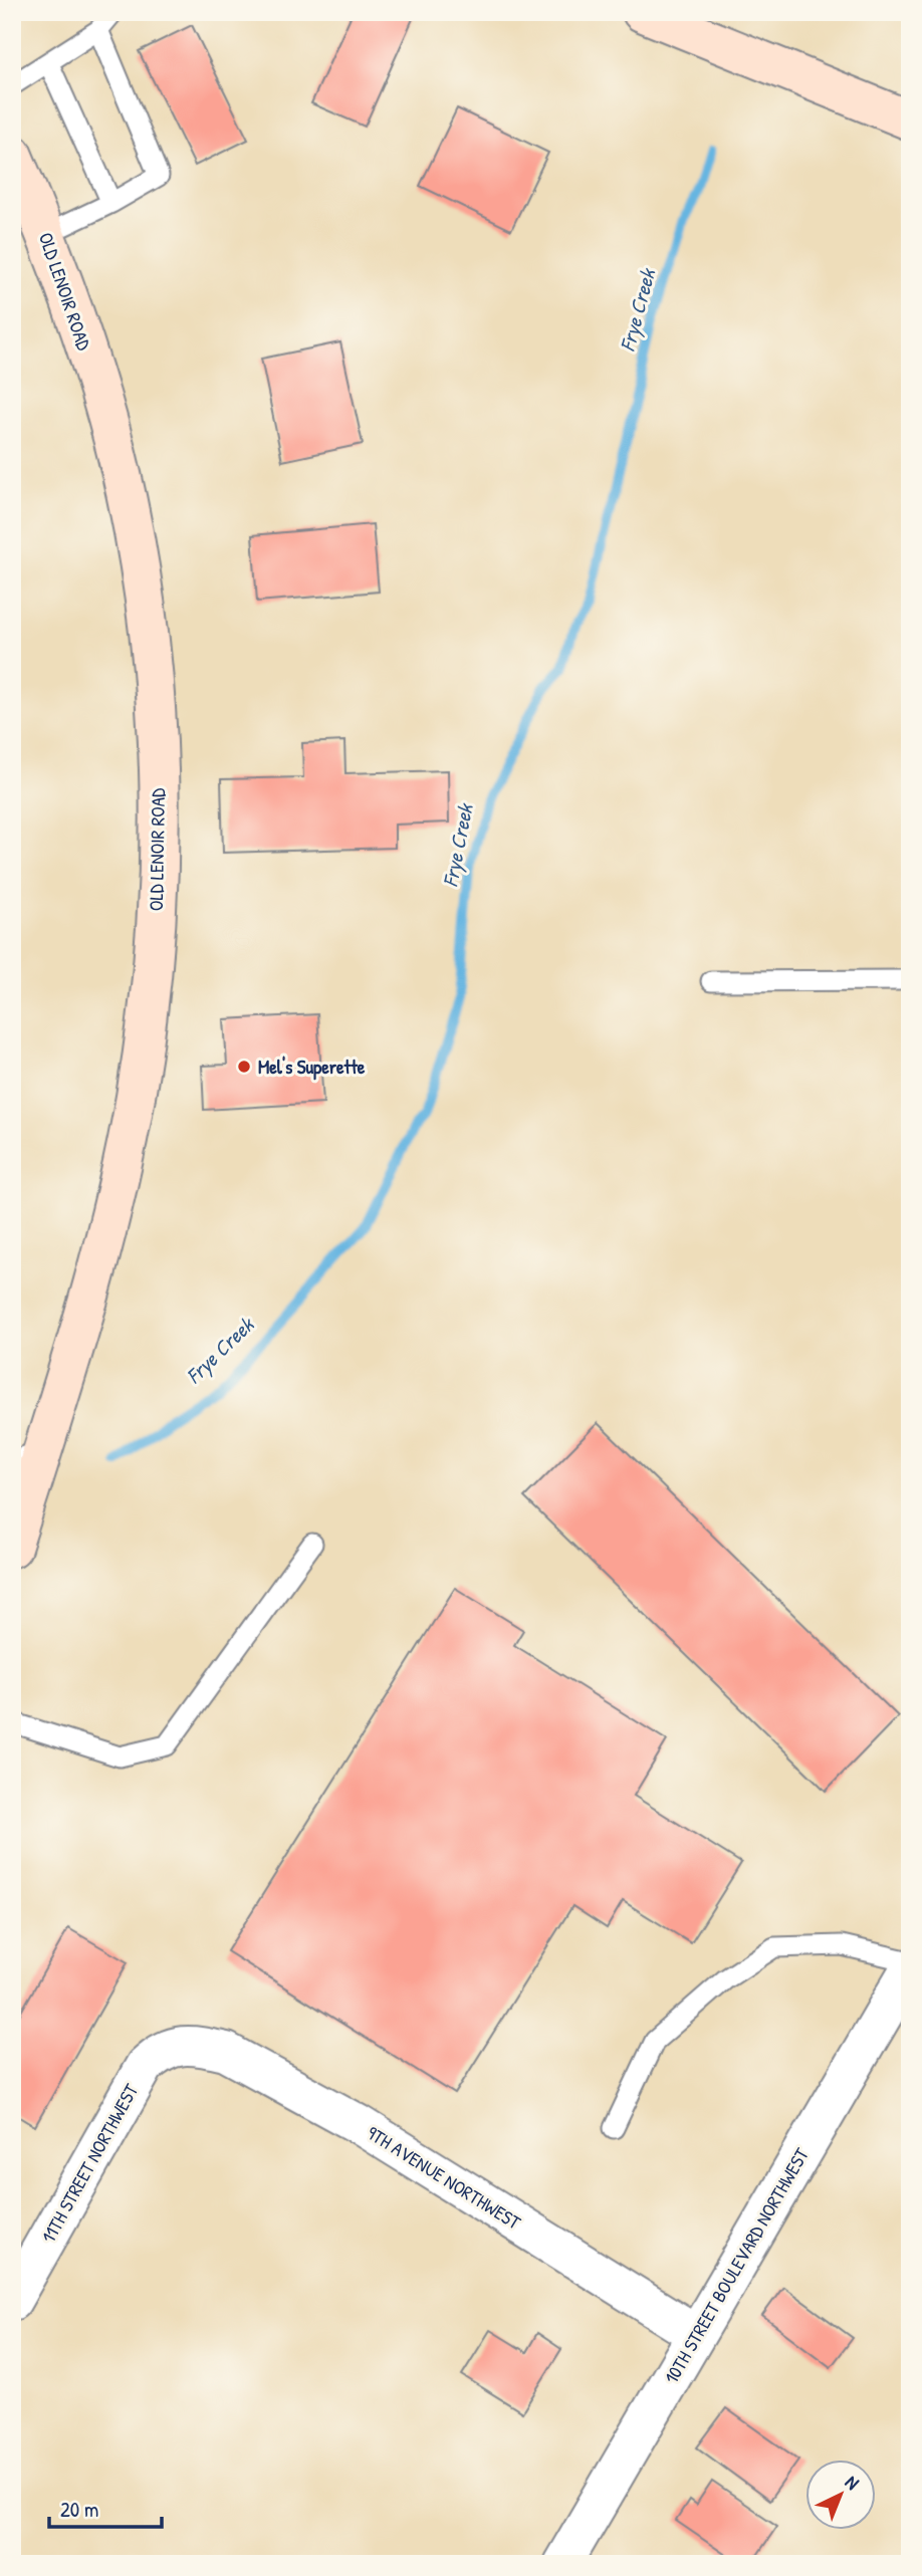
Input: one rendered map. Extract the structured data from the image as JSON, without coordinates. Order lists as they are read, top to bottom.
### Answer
{
  "streets": {
    "main road": ["OLD LENOIR ROAD"],
    "street": ["11TH STREET NORTHWEST", "9TH AVENUE NORTHWEST", "10TH STREET BOULEVARD NORTHWEST"]
  },
  "crossings": [
    ["11TH STREET NORTHWEST", "9TH AVENUE NORTHWEST"],
    ["9TH AVENUE NORTHWEST", "10TH STREET BOULEVARD NORTHWEST"]
  ],
  "water": ["Frye Creek"],
  "places": ["Mel's Superette"],
  "scale_bar": "20 m",
  "north": "top right"
}
